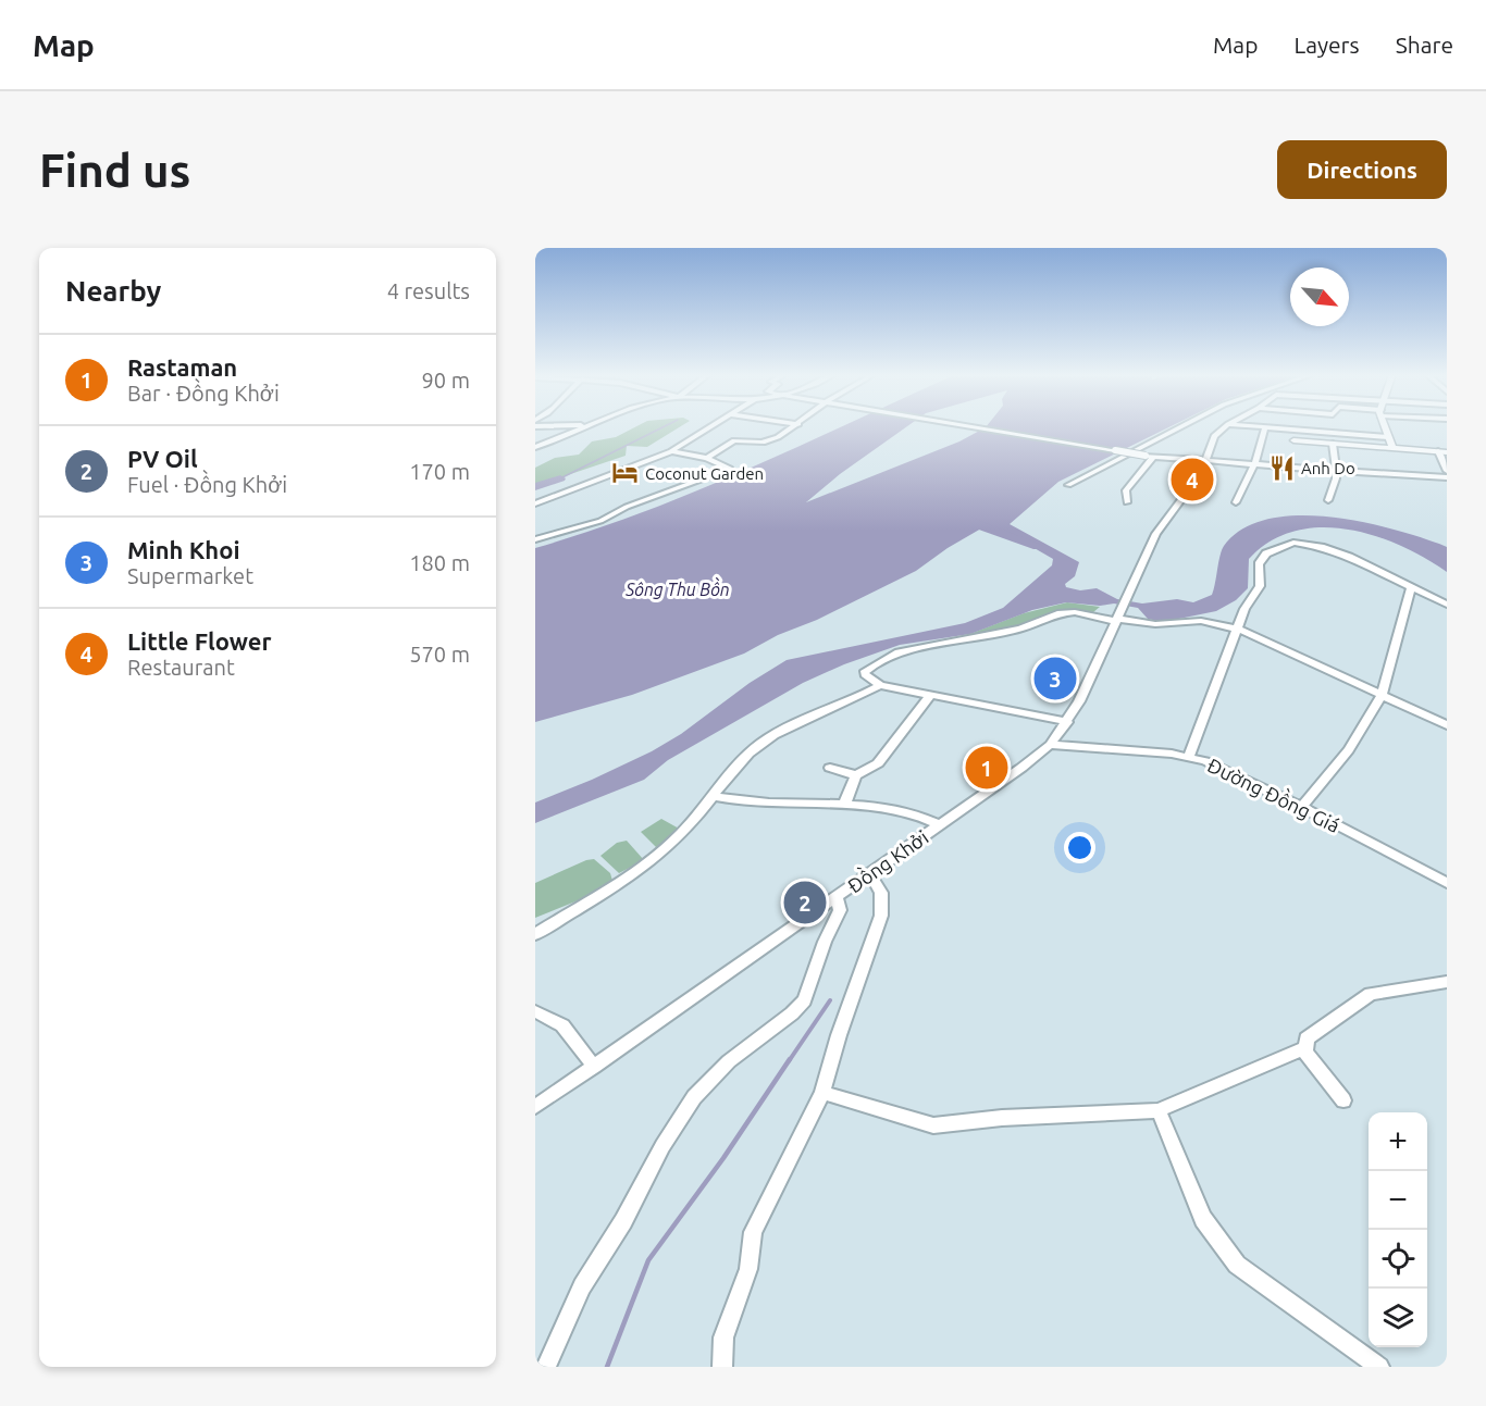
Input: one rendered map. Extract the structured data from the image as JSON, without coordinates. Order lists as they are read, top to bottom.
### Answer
{
  "streets": {
    "street": ["Đường Đồng Giá", "Đồng Khởi"]
  },
  "crossings": [
    ["Đường Đồng Giá", "Đồng Khởi"]
  ],
  "water": ["Sông Thu Bồn"],
  "places": {
    "restaurant": ["Anh Do"],
    "hotel": ["Coconut Garden"]
  },
  "north": "bottom right",
  "page": {
    "header": "Map",
    "nav": ["Map", "Layers", "Share"],
    "buttons": "Directions",
    "title": "Find us",
    "heading": ["Nearby", "4 results"],
    "list": [
      {
        "mark": "1",
        "name": "Rastaman",
        "note": "Bar · Đồng Khởi",
        "value": "90 m"
      },
      {
        "mark": "2",
        "name": "PV Oil",
        "note": "Fuel · Đồng Khởi",
        "value": "170 m"
      },
      {
        "mark": "3",
        "name": "Minh Khoi",
        "note": "Supermarket",
        "value": "180 m"
      },
      {
        "mark": "4",
        "name": "Little Flower",
        "note": "Restaurant",
        "value": "570 m"
      }
    ],
    "pins": [
      "4",
      "3",
      "1",
      "2"
    ],
    "map_buttons": ["+", "−"]
  }
}
